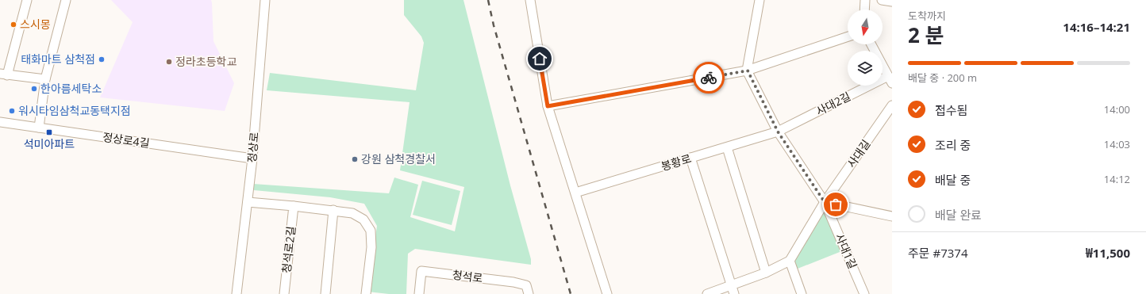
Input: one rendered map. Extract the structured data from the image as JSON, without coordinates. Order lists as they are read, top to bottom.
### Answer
{
  "streets": {
    "street": [
      "사대2길",
      "정상로4길",
      "정상로",
      "사대길",
      "봉황로",
      "청석로2길",
      "사대1길",
      "청석로"
    ]
  },
  "crossings": [
    ["사대2길", "봉황로"],
    ["정상로4길", "정상로"],
    ["사대길", "사대1길"]
  ],
  "places": {
    "other": [
      "스시몽",
      "태화마트 삼척점",
      "정라초등학교",
      "한아름세탁소",
      "워시타임삼척교동택지점",
      "강원 삼척경찰서"
    ],
    "transit": ["석미아파트"]
  },
  "north": "bottom",
  "page": {
    "heading": ["2 분", "도착까지", "14:16–14:21"],
    "panel": ["주문 #7374", "₩11,500"],
    "bar": "배달 중 · 200 m",
    "list": [
      ["접수됨", "14:00"],
      ["조리 중", "14:03"],
      ["배달 중", "14:12"],
      "배달 완료"
    ]
  }
}
